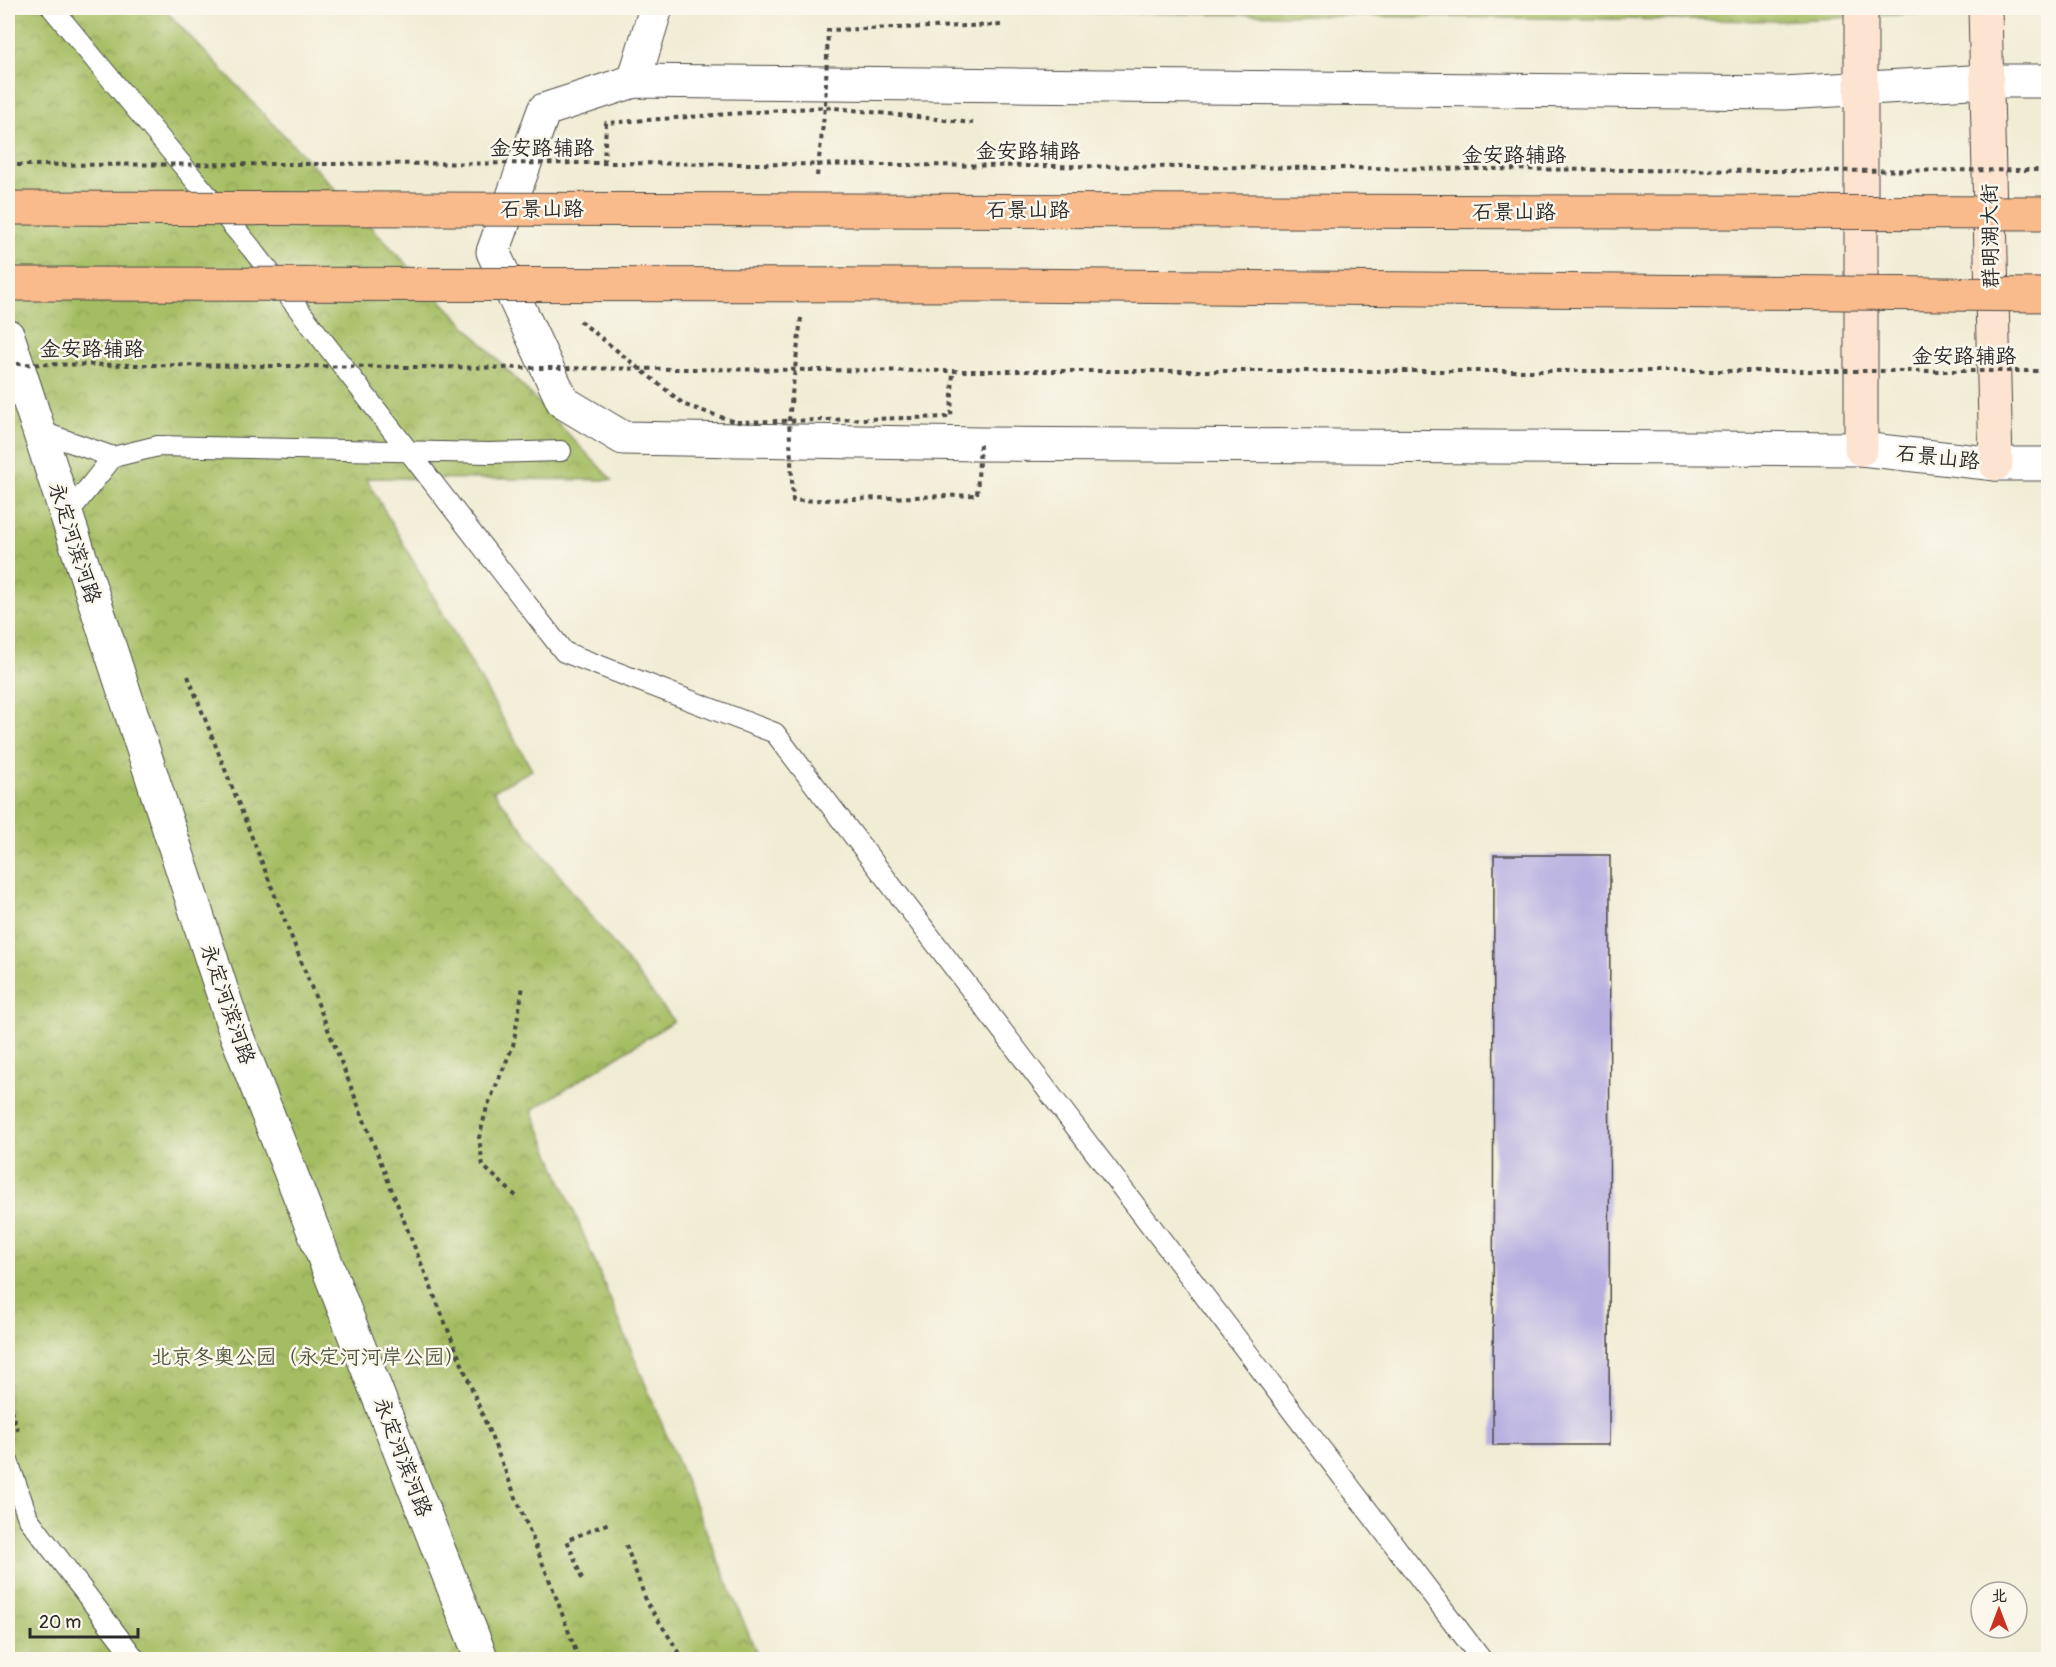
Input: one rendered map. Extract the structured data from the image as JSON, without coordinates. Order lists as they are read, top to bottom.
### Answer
{
  "streets": {
    "main road": ["石景山路", "群明湖大街"],
    "street": ["永定河滨河路"],
    "path": ["金安路辅路"]
  },
  "crossings": [
    ["石景山路", "群明湖大街"]
  ],
  "parks": ["北京冬奥公园（永定河河岸公园）"],
  "scale_bar": "20 m",
  "north": "top"
}
